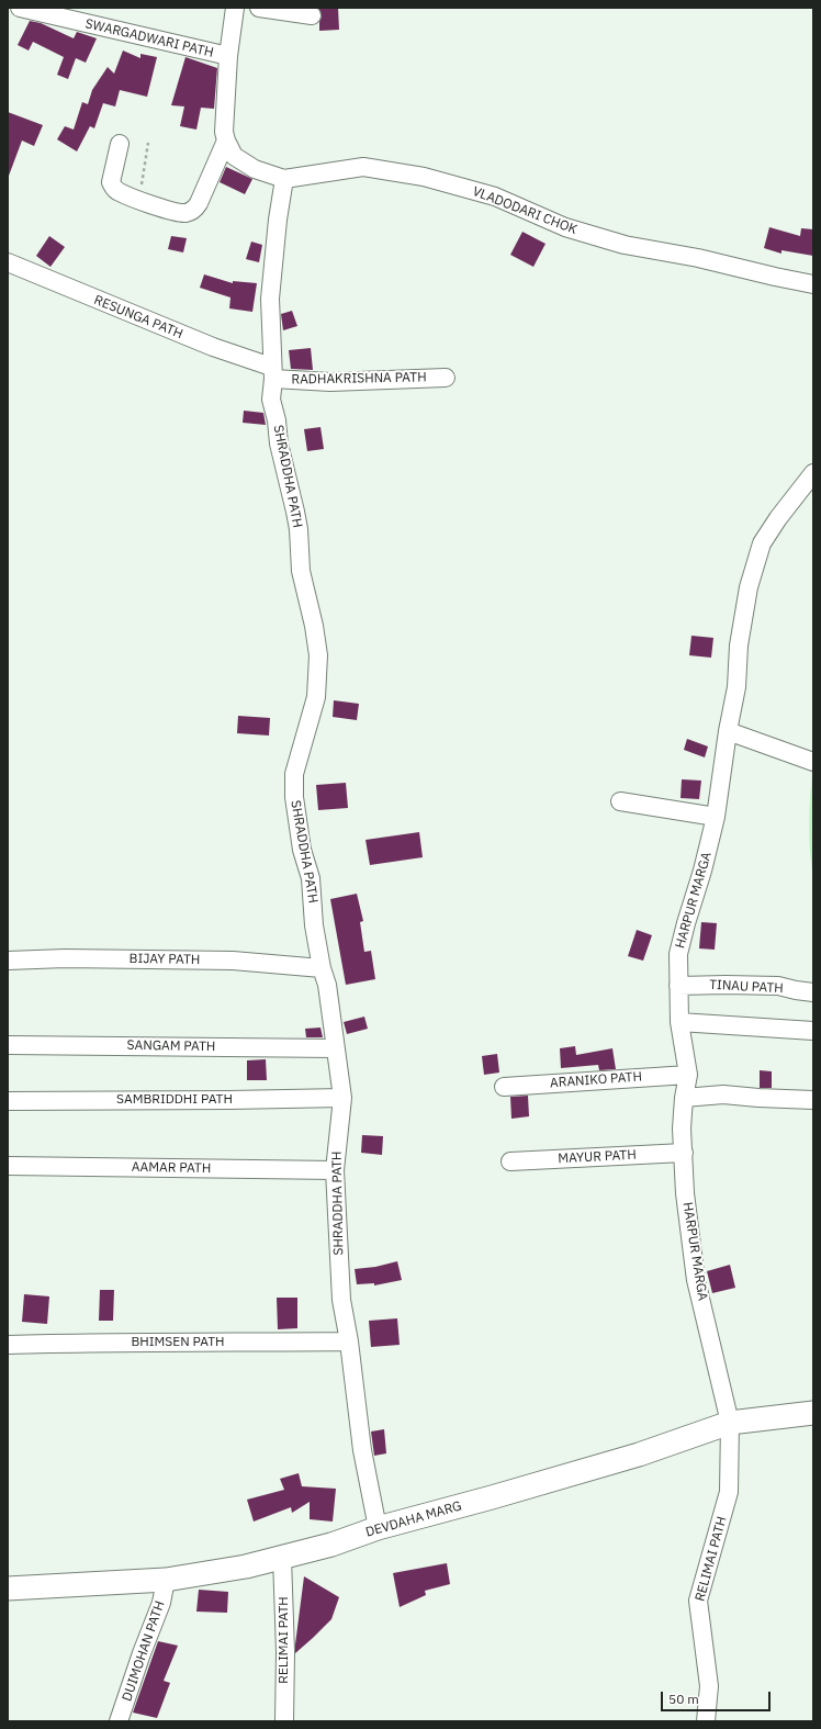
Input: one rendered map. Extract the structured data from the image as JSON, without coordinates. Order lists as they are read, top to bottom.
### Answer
{
  "streets": {
    "main road": ["DEVDAHA MARG"],
    "street": [
      "SWARGADWARI PATH",
      "VLADODARI CHOK",
      "RESUNGA PATH",
      "RADHAKRISHNA PATH",
      "SHRADDHA PATH",
      "HARPUR MARGA",
      "BIJAY PATH",
      "TINAU PATH",
      "SANGAM PATH",
      "ARANIKO PATH",
      "SAMBRIDDHI PATH",
      "MAYUR PATH",
      "AAMAR PATH",
      "BHIMSEN PATH",
      "RELIMAI PATH",
      "DUIMOHAN PATH"
    ]
  },
  "crossings": [
    ["SWARGADWARI PATH", "VLADODARI CHOK"],
    ["VLADODARI CHOK", "SHRADDHA PATH"],
    ["RESUNGA PATH", "RADHAKRISHNA PATH"],
    ["RESUNGA PATH", "SHRADDHA PATH"],
    ["RADHAKRISHNA PATH", "SHRADDHA PATH"],
    ["SHRADDHA PATH", "BIJAY PATH"],
    ["SHRADDHA PATH", "SANGAM PATH"],
    ["SHRADDHA PATH", "SAMBRIDDHI PATH"],
    ["SHRADDHA PATH", "AAMAR PATH"],
    ["SHRADDHA PATH", "BHIMSEN PATH"],
    ["SHRADDHA PATH", "DEVDAHA MARG"],
    ["HARPUR MARGA", "TINAU PATH"],
    ["HARPUR MARGA", "ARANIKO PATH"],
    ["HARPUR MARGA", "MAYUR PATH"],
    ["HARPUR MARGA", "DEVDAHA MARG"],
    ["HARPUR MARGA", "RELIMAI PATH"],
    ["DEVDAHA MARG", "RELIMAI PATH"],
    ["DEVDAHA MARG", "DUIMOHAN PATH"]
  ],
  "scale_bar": "50 m"
}
